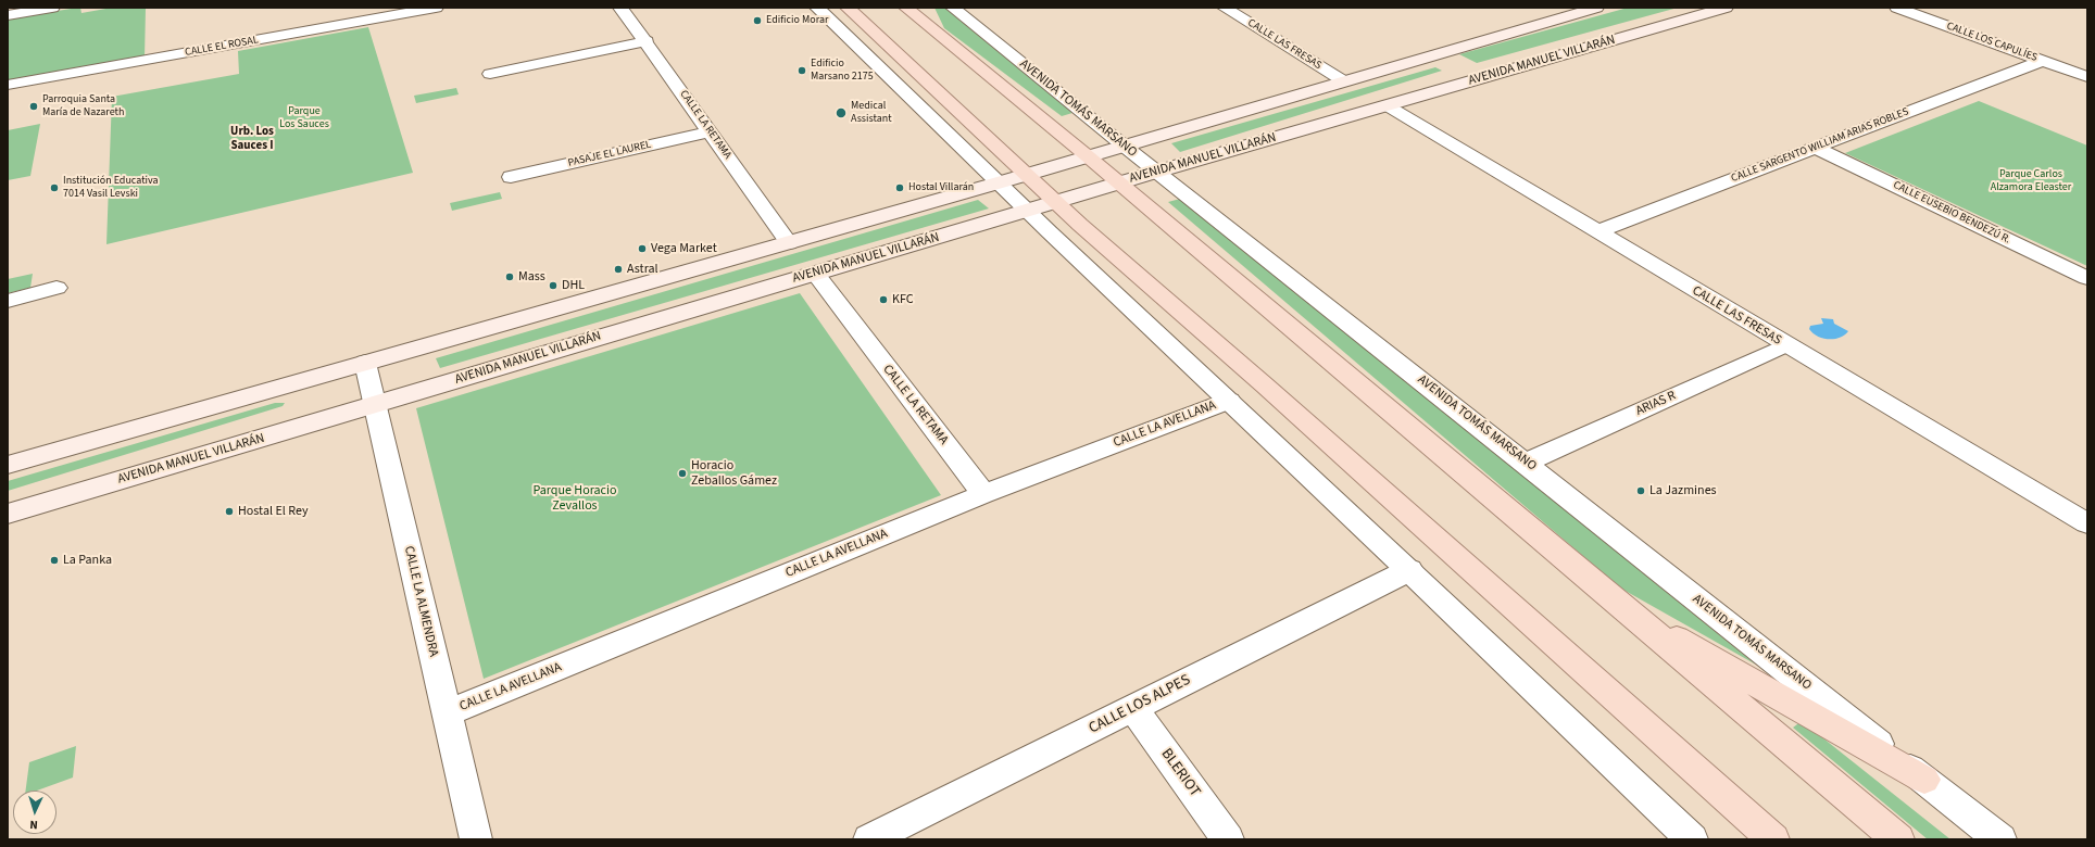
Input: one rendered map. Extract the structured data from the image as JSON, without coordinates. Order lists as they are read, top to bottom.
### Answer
{
  "streets": {
    "main road": ["AVENIDA MANUEL VILLARÁN"],
    "street": [
      "CALLE LOS CAPULÍES",
      "CALLE LAS FRESAS",
      "CALLE EL ROSAL",
      "AVENIDA TOMÁS MARSANO",
      "CALLE LA RETAMA",
      "CALLE SARGENTO WILLIAM ARIAS ROBLES",
      "PASAJE EL LAUREL",
      "CALLE EUSEBIO BENDEZÚ R.",
      "ARIAS R",
      "CALLE LA AVELLANA",
      "CALLE LA ALMENDRA",
      "CALLE LOS ALPES",
      "BLERIOT"
    ]
  },
  "crossings": [
    ["CALLE LOS CAPULÍES", "CALLE SARGENTO WILLIAM ARIAS ROBLES"],
    ["CALLE LAS FRESAS", "AVENIDA MANUEL VILLARÁN"],
    ["CALLE LAS FRESAS", "CALLE SARGENTO WILLIAM ARIAS ROBLES"],
    ["CALLE LAS FRESAS", "ARIAS R"],
    ["AVENIDA MANUEL VILLARÁN", "AVENIDA TOMÁS MARSANO"],
    ["AVENIDA MANUEL VILLARÁN", "CALLE LA RETAMA"],
    ["AVENIDA MANUEL VILLARÁN", "CALLE LA ALMENDRA"],
    ["AVENIDA TOMÁS MARSANO", "ARIAS R"],
    ["CALLE LA RETAMA", "PASAJE EL LAUREL"],
    ["CALLE LA RETAMA", "CALLE LA AVELLANA"],
    ["CALLE SARGENTO WILLIAM ARIAS ROBLES", "CALLE EUSEBIO BENDEZÚ R."],
    ["CALLE LA AVELLANA", "CALLE LA ALMENDRA"],
    ["CALLE LOS ALPES", "BLERIOT"]
  ],
  "districts": ["Urb. Los Sauces I"],
  "parks": ["Parque Los Sauces", "Parque Carlos Alzamora Eleaster", "Parque Horacio Zevallos"],
  "places": [
    "Edificio Morar",
    "Edificio Marsano 2175",
    "Parroquia Santa María de Nazareth",
    "Medical Assistant",
    "Institución Educativa 7014 Vasil Levski",
    "Hostal Villarán",
    "Vega Market",
    "Astral",
    "Mass",
    "DHL",
    "KFC",
    "Horacio Zeballos Gámez",
    "La Jazmines",
    "Hostal El Rey",
    "La Panka"
  ],
  "north": "bottom"
}
